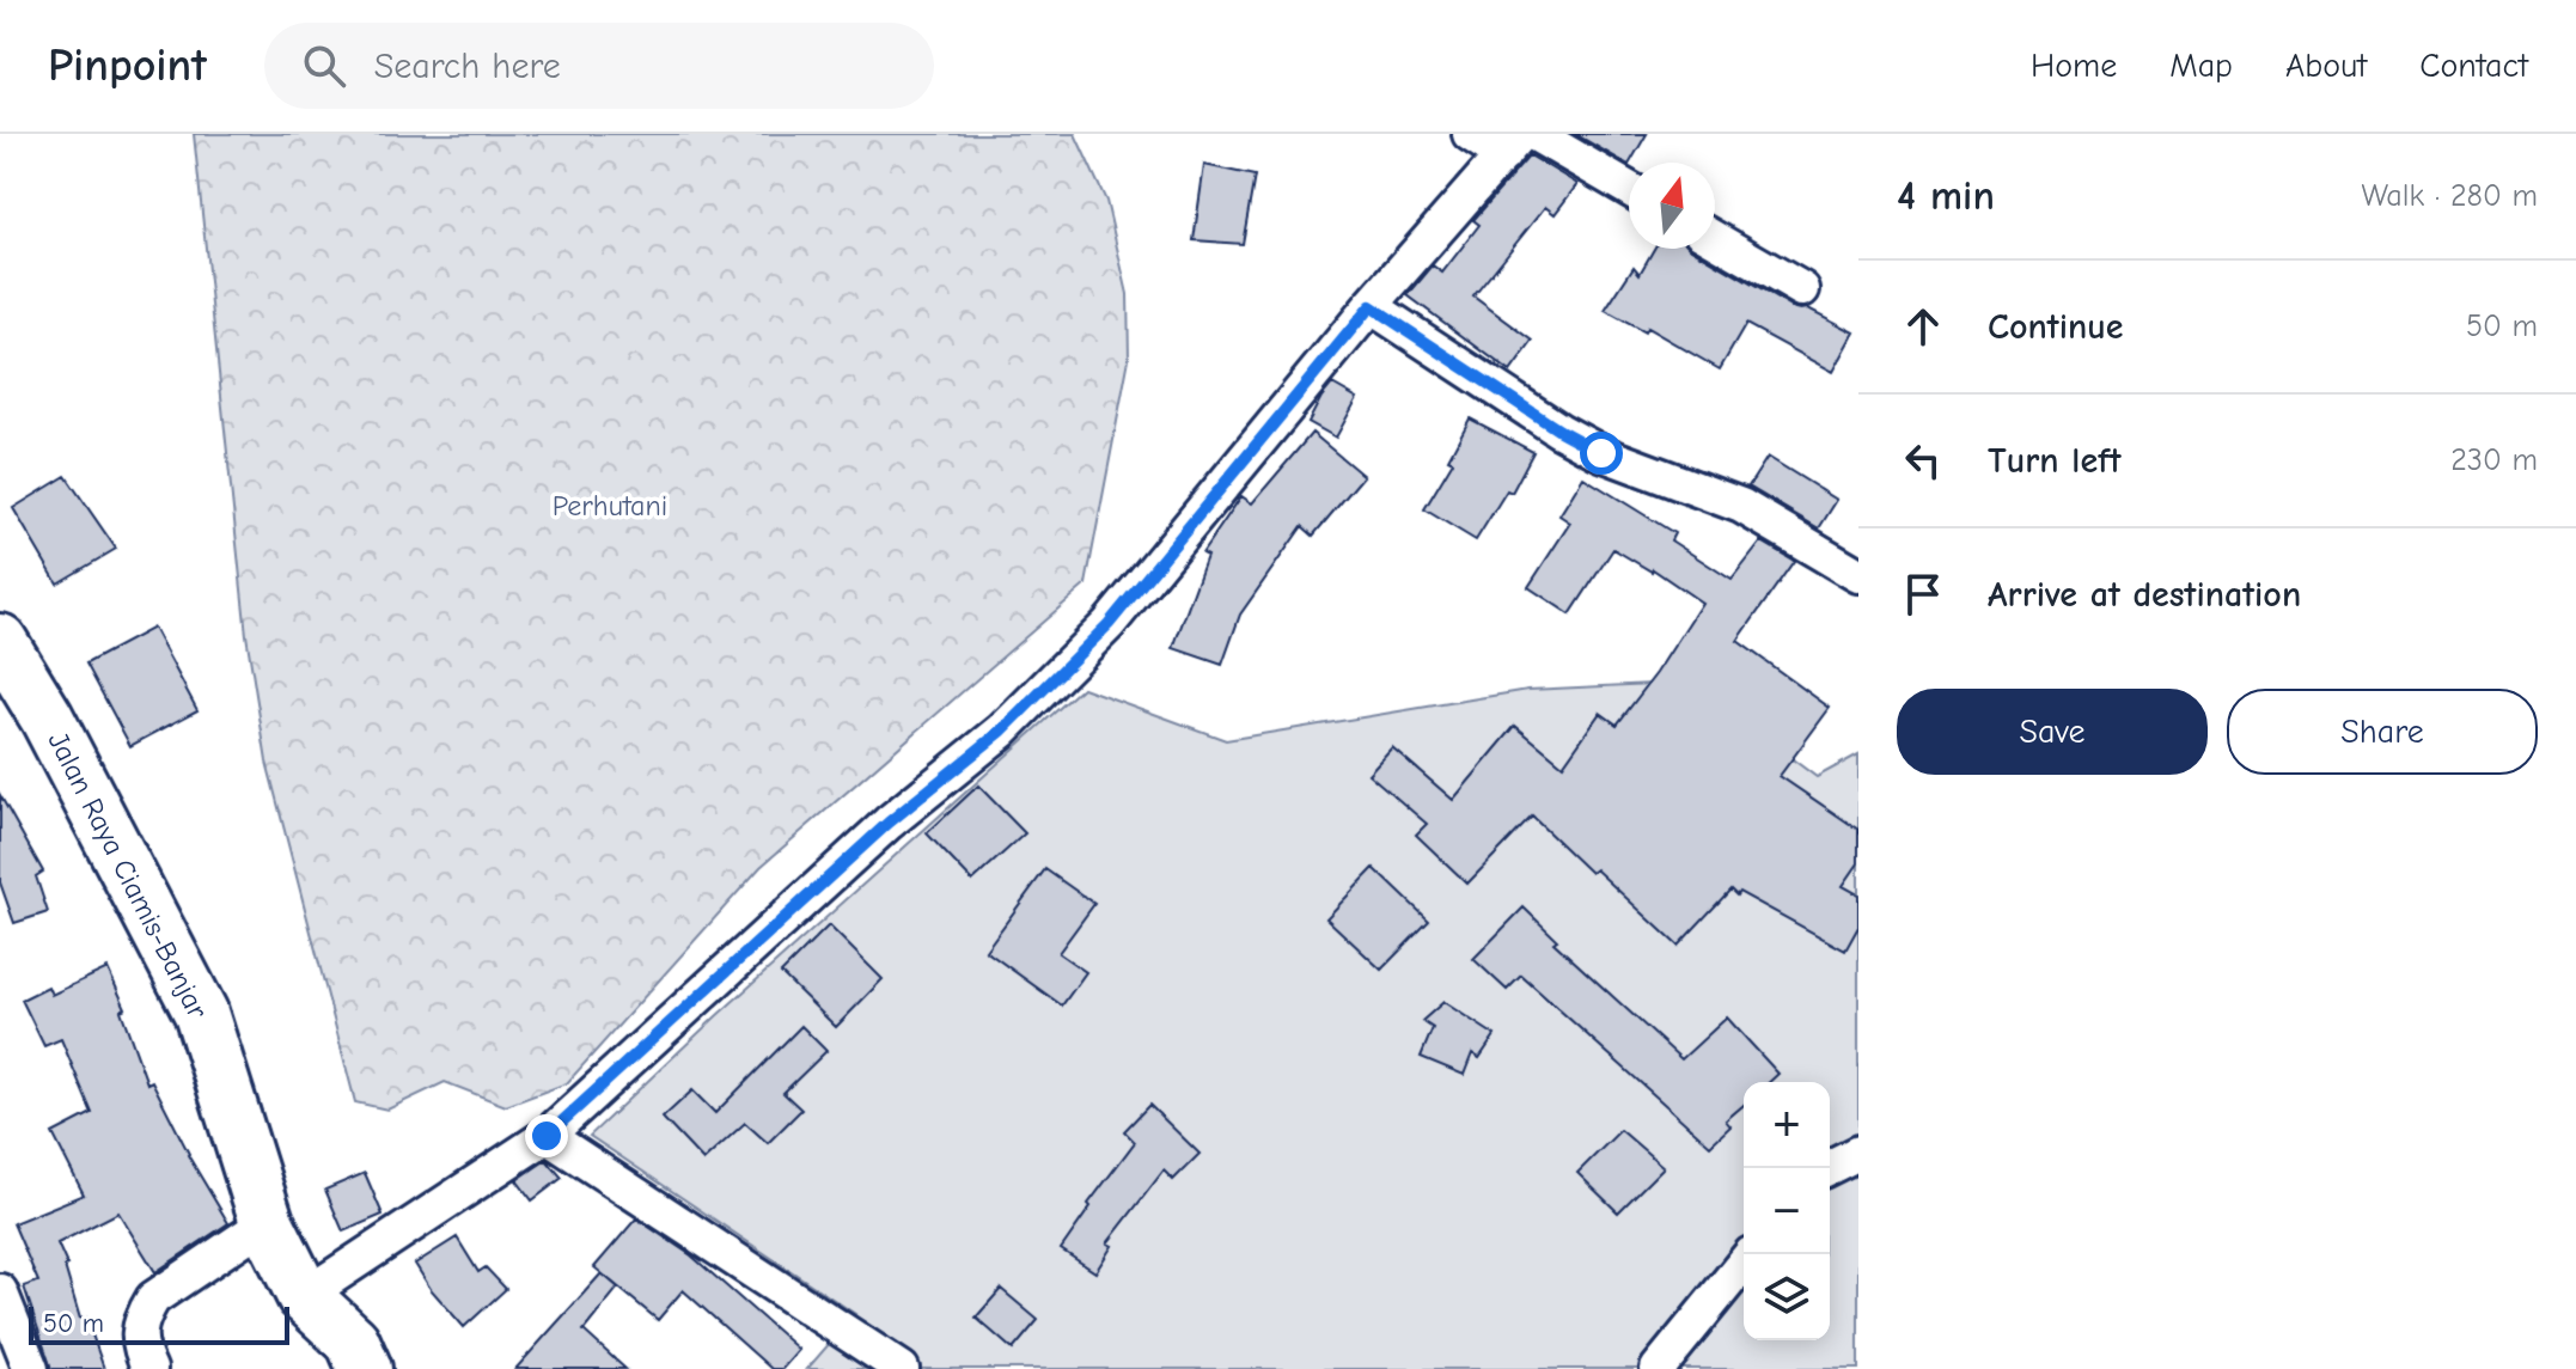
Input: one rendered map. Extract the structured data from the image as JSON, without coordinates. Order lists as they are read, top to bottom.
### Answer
{
  "streets": {
    "highway": ["Jalan Raya Ciamis-Banjar"]
  },
  "parks": ["Perhutani"],
  "scale_bar": "50 m",
  "north": "top",
  "page": {
    "header": "Pinpoint",
    "search": "Search here",
    "nav": [
      "Home",
      "Map",
      "About",
      "Contact"
    ],
    "heading": ["4 min", "Walk · 280 m"],
    "list": [
      ["Continue", "50 m"],
      ["Turn left", "230 m"],
      "Arrive at destination"
    ],
    "buttons": ["Save", "Share"],
    "map_buttons": ["+", "−"],
    "scale": "50 m"
  }
}
